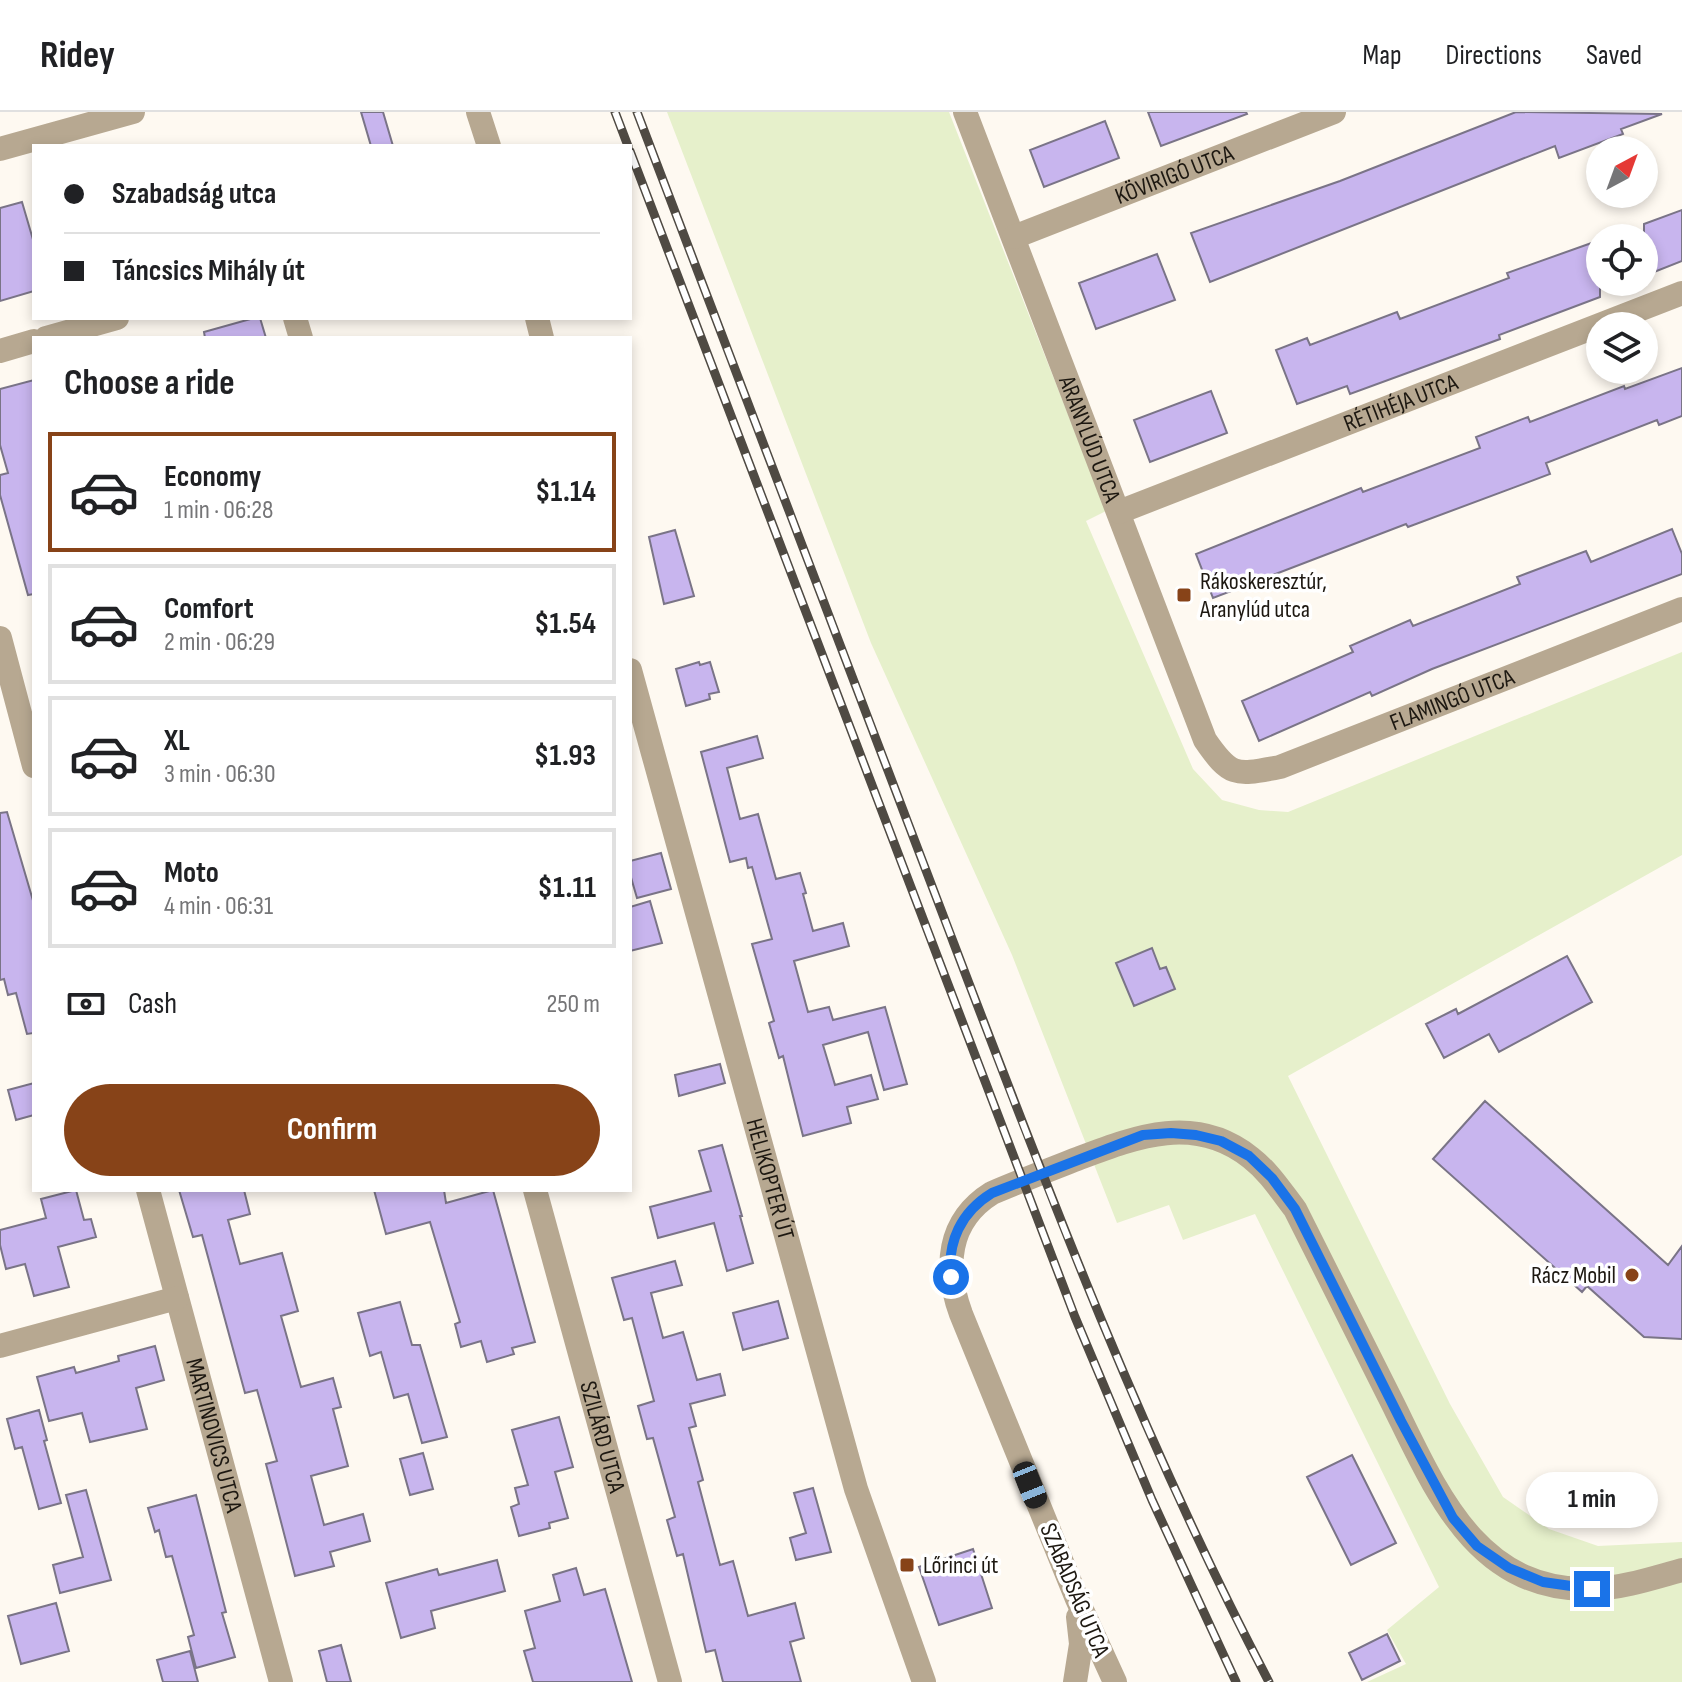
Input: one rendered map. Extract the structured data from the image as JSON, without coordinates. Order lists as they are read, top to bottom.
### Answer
{
  "streets": {
    "street": [
      "KÖVIRIGÓ UTCA",
      "RÉTIHÉJA UTCA",
      "ARANYLÚD UTCA",
      "FLAMINGÓ UTCA",
      "HELIKOPTER ÚT",
      "MARTINOVICS UTCA",
      "SZILÁRD UTCA",
      "SZABADSÁG UTCA"
    ]
  },
  "crossings": [
    ["KÖVIRIGÓ UTCA", "ARANYLÚD UTCA"],
    ["RÉTIHÉJA UTCA", "ARANYLÚD UTCA"],
    ["ARANYLÚD UTCA", "FLAMINGÓ UTCA"]
  ],
  "places": {
    "transit": ["Rákoskeresztúr, Aranylúd utca", "Lőrinci út"],
    "other": ["Rácz Mobil"]
  },
  "north": "top right",
  "page": {
    "header": "Ridey",
    "nav": ["Map", "Directions", "Saved"],
    "banner": ["Szabadság utca", "Táncsics Mihály út"],
    "heading": "Choose a ride",
    "list": [
      {
        "name": "Economy",
        "note": "1 min · 06:28",
        "value": "$1.14"
      },
      {
        "name": "Comfort",
        "note": "2 min · 06:29",
        "value": "$1.54"
      },
      {
        "name": "XL",
        "note": "3 min · 06:30",
        "value": "$1.93"
      },
      {
        "name": "Moto",
        "note": "4 min · 06:31",
        "value": "$1.11"
      }
    ],
    "pay": ["Cash", "250 m"],
    "buttons": "Confirm",
    "bubble": "1 min"
  }
}
